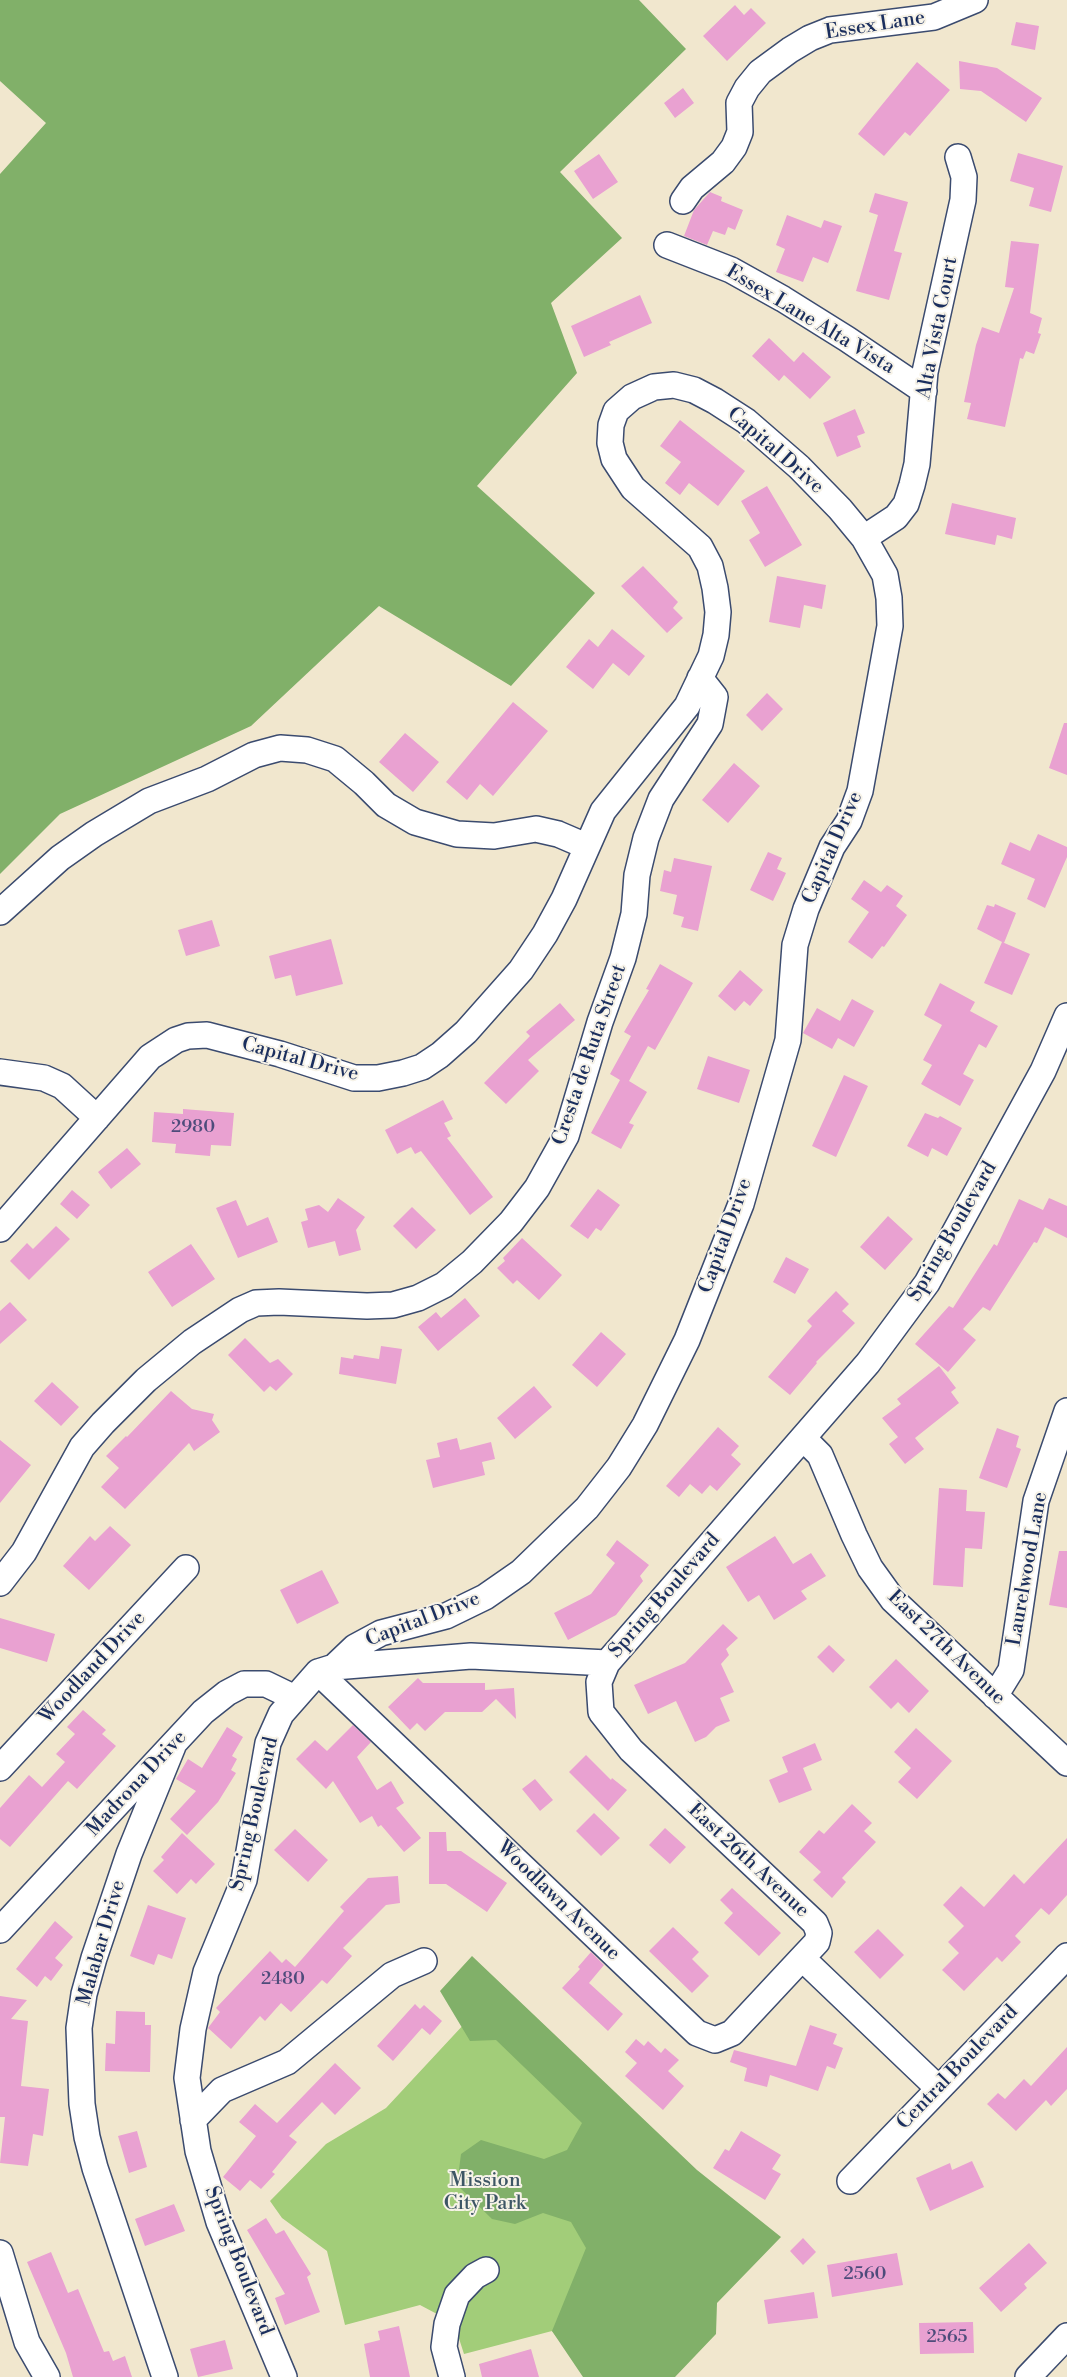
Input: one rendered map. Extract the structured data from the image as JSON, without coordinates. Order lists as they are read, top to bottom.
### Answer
{
  "streets": {
    "street": [
      "Essex Lane",
      "Essex Lane Alta Vista",
      "Alta Vista Court",
      "Capital Drive",
      "Cresta de Ruta Street",
      "Spring Boulevard",
      "Laurelwood Lane",
      "East 27th Avenue",
      "Woodland Drive",
      "Madrona Drive",
      "East 26th Avenue",
      "Woodlawn Avenue",
      "Malabar Drive",
      "Central Boulevard"
    ]
  },
  "crossings": [
    ["Essex Lane Alta Vista", "Alta Vista Court"],
    ["Alta Vista Court", "Capital Drive"],
    ["Capital Drive", "Cresta de Ruta Street"],
    ["Capital Drive", "Spring Boulevard"],
    ["Capital Drive", "Woodlawn Avenue"],
    ["Spring Boulevard", "East 27th Avenue"],
    ["Spring Boulevard", "Madrona Drive"],
    ["Spring Boulevard", "East 26th Avenue"],
    ["Spring Boulevard", "Woodlawn Avenue"],
    ["Laurelwood Lane", "East 27th Avenue"],
    ["Madrona Drive", "Malabar Drive"],
    ["East 26th Avenue", "Woodlawn Avenue"]
  ],
  "parks": ["Mission City Park"],
  "house_numbers": [
    "2980",
    "2480",
    "2560",
    "2565"
  ]
}
